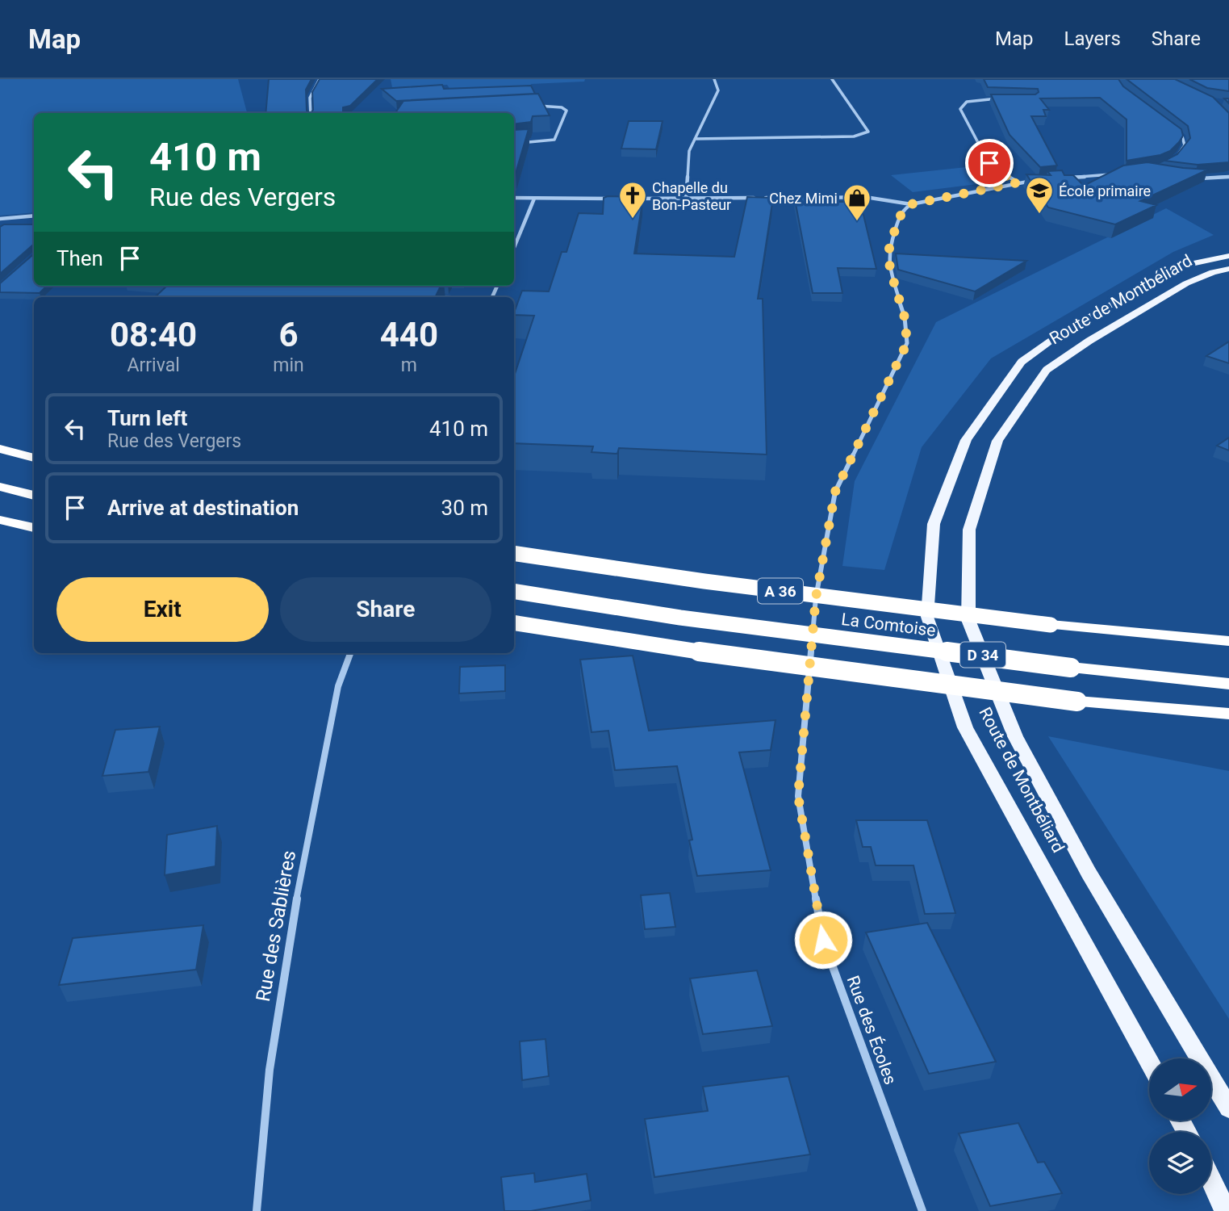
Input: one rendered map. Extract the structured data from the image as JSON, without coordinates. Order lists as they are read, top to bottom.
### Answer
{
  "streets": {
    "highway": ["A 36", "La Comtoise"],
    "main road": ["Route de Montbéliard", "D 34"],
    "street": ["Rue des Sablières", "Rue des Écoles"]
  },
  "places": {
    "school or university": ["École primaire"],
    "church": ["Chapelle du Bon-Pasteur"],
    "shop": ["Chez Mimi"]
  },
  "north": "right",
  "page": {
    "header": "Map",
    "nav": ["Map", "Layers", "Share"],
    "turn": ["410 m", "Rue des Vergers"],
    "then": "Then",
    "eta": [
      "08:40",
      "Arrival",
      "6",
      "min",
      "440",
      "m"
    ],
    "list": [
      {
        "name": "Turn left",
        "note": "Rue des Vergers",
        "value": "410 m"
      },
      {
        "name": "Arrive at destination",
        "value": "30 m"
      }
    ],
    "buttons": ["Exit", "Share"]
  }
}
